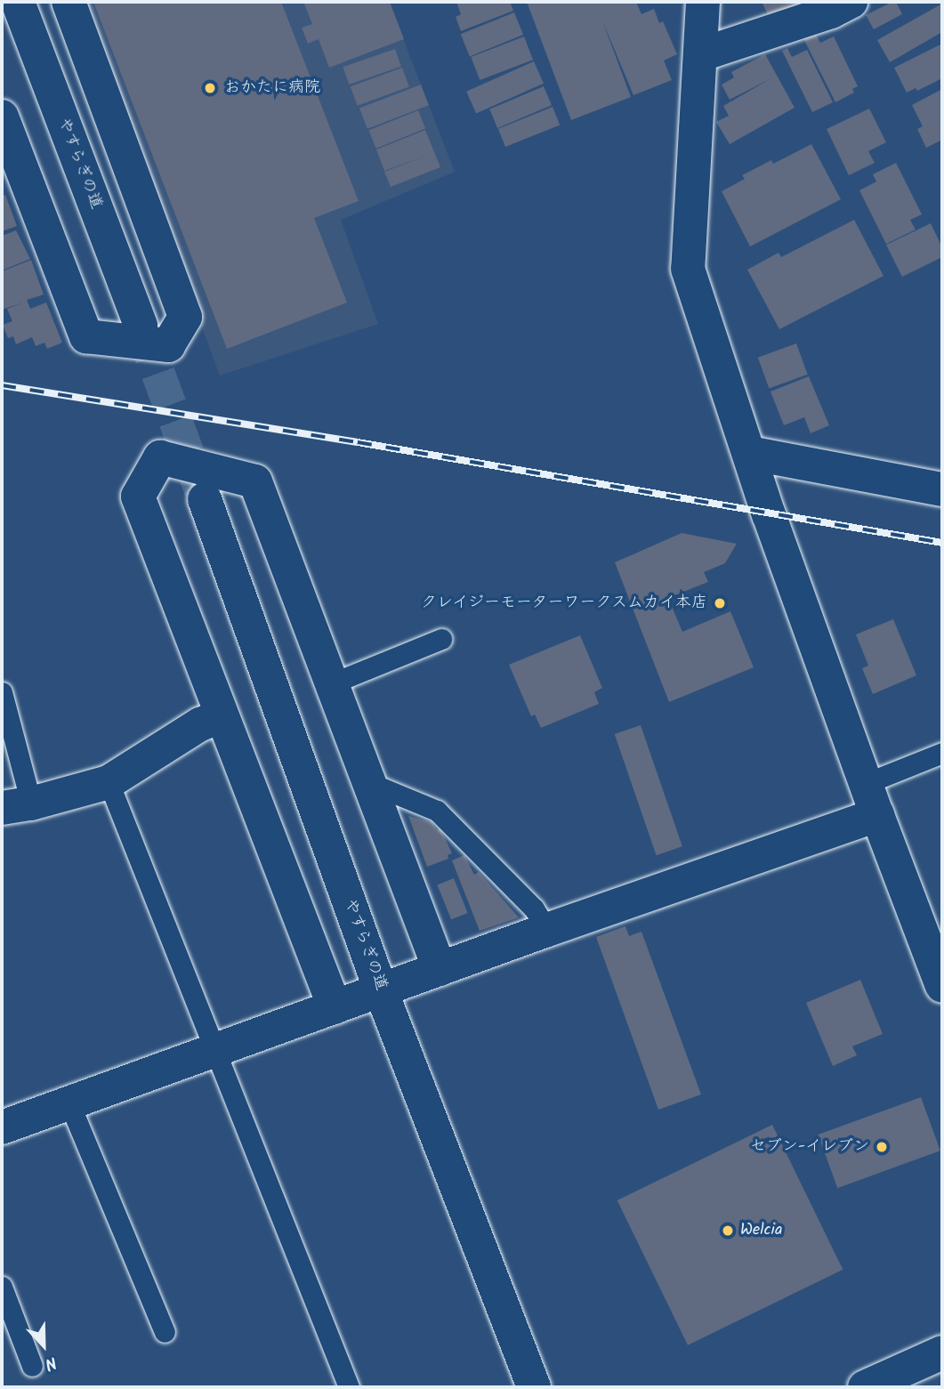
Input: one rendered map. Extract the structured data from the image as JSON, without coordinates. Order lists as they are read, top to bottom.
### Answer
{
  "streets": {
    "street": ["やすらぎの道"]
  },
  "places": [
    "おかたに病院",
    "クレイジーモーターワークスムカイ本店",
    "セブン-イレブン",
    "Welcia"
  ],
  "north": "bottom"
}
